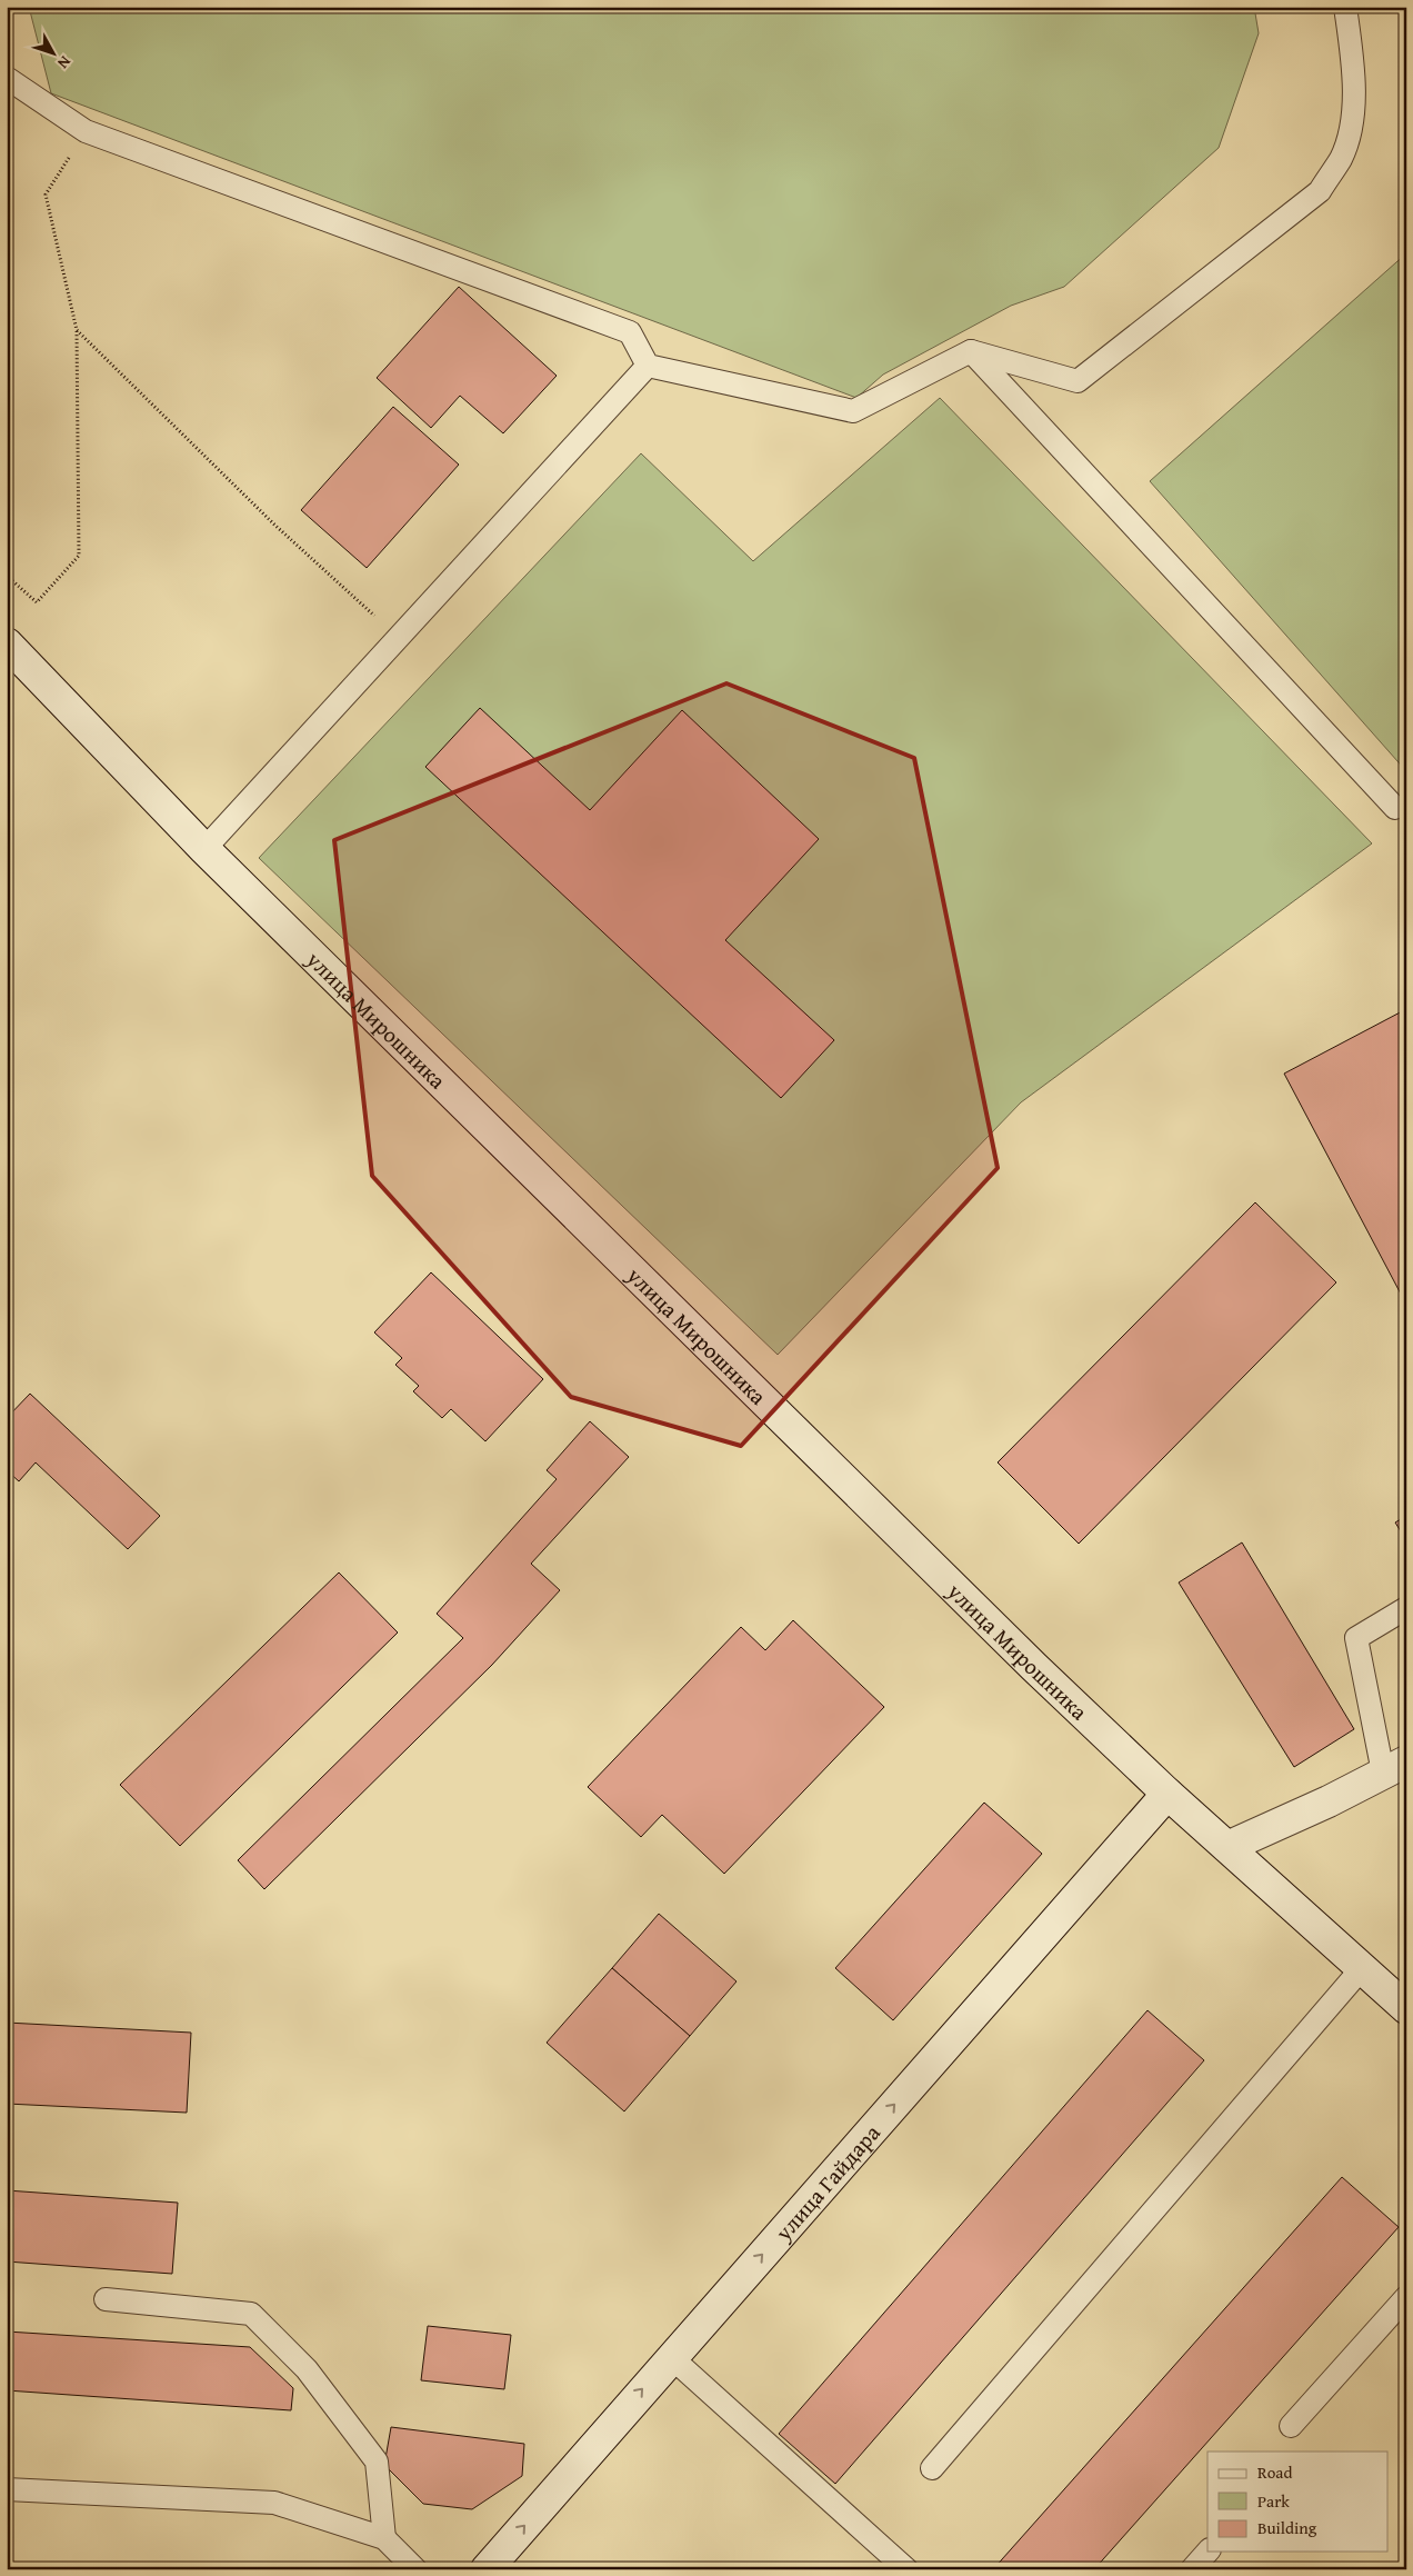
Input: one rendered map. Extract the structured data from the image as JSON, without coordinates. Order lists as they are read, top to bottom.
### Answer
{
  "streets": {
    "main road": ["улица Мирошника", "улица Гайдара"]
  },
  "crossings": [
    ["улица Мирошника", "улица Гайдара"]
  ],
  "one_way": ["улица Гайдара"],
  "legend": ["Road", "Park", "Building"],
  "north": "bottom right"
}
